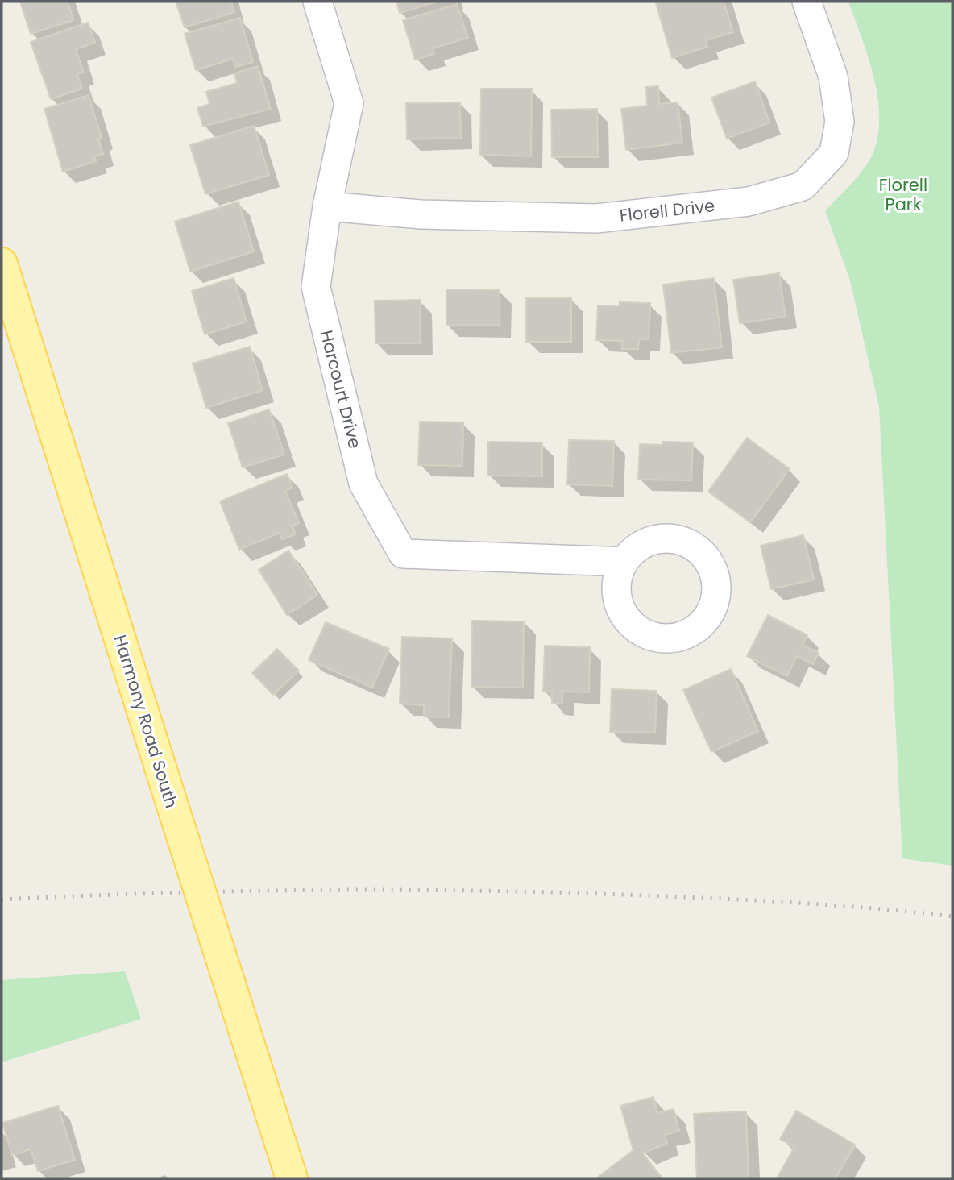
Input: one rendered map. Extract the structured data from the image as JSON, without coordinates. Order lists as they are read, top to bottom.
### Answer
{
  "streets": {
    "main road": ["Harmony Road South"],
    "street": ["Florell Drive", "Harcourt Drive"]
  },
  "crossings": [
    ["Florell Drive", "Harcourt Drive"]
  ],
  "parks": ["Florell Park"]
}
